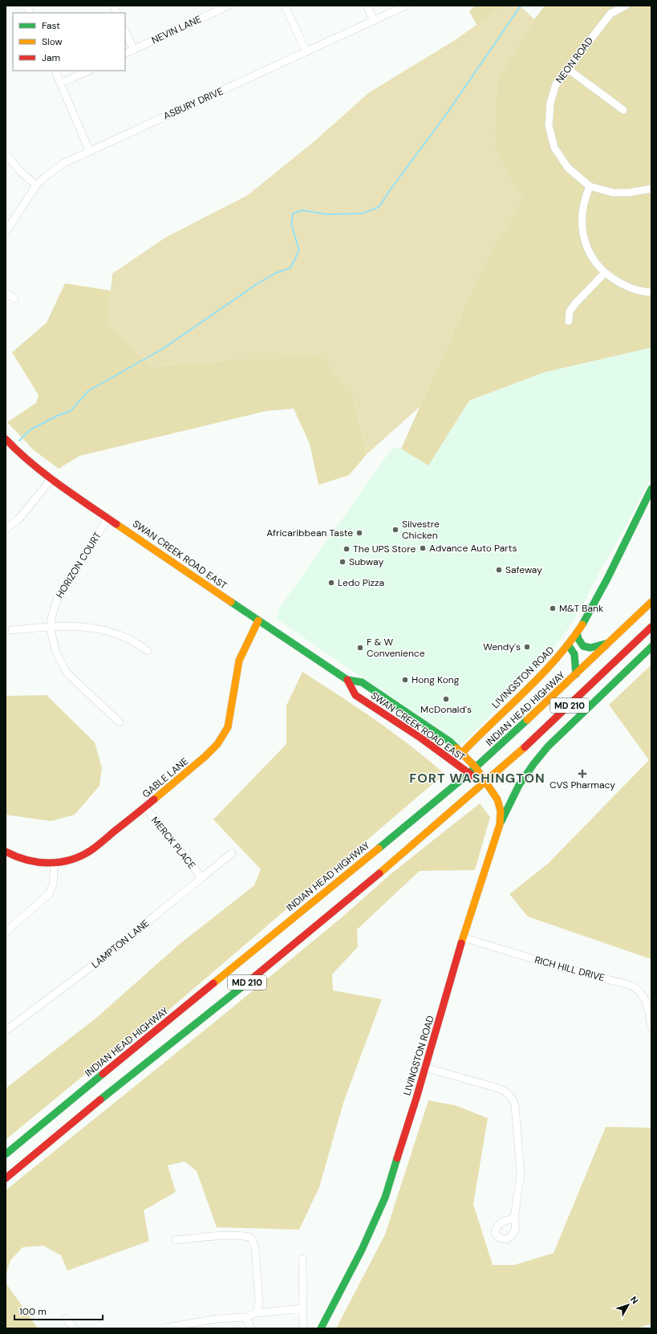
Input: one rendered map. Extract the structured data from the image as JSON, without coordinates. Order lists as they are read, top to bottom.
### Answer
{
  "streets": {
    "main road": [
      "SWAN CREEK ROAD EAST",
      "LIVINGSTON ROAD",
      "MD 210",
      "INDIAN HEAD HIGHWAY",
      "GABLE LANE"
    ],
    "street": [
      "NEVIN LANE",
      "NEON ROAD",
      "ASBURY DRIVE",
      "HORIZON COURT",
      "MERCK PLACE",
      "LAMPTON LANE",
      "RICH HILL DRIVE"
    ]
  },
  "crossings": [
    ["SWAN CREEK ROAD EAST", "HORIZON COURT"],
    ["SWAN CREEK ROAD EAST", "LIVINGSTON ROAD"],
    ["SWAN CREEK ROAD EAST", "MD 210"],
    ["SWAN CREEK ROAD EAST", "INDIAN HEAD HIGHWAY"],
    ["SWAN CREEK ROAD EAST", "GABLE LANE"],
    ["LIVINGSTON ROAD", "MD 210"],
    ["LIVINGSTON ROAD", "RICH HILL DRIVE"],
    ["GABLE LANE", "MERCK PLACE"],
    ["MERCK PLACE", "LAMPTON LANE"]
  ],
  "districts": ["FORT WASHINGTON"],
  "places": {
    "other": [
      "Silvestre Chicken",
      "Africaribbean Taste",
      "Advance Auto Parts",
      "The UPS Store",
      "Subway",
      "Safeway",
      "Ledo Pizza",
      "M&T Bank",
      "Wendy's",
      "F & W Convenience",
      "Hong Kong",
      "McDonald's"
    ],
    "health": ["CVS Pharmacy"]
  },
  "legend": ["Fast", "Slow", "Jam"],
  "scale_bar": "100 m",
  "north": "top right"
}
